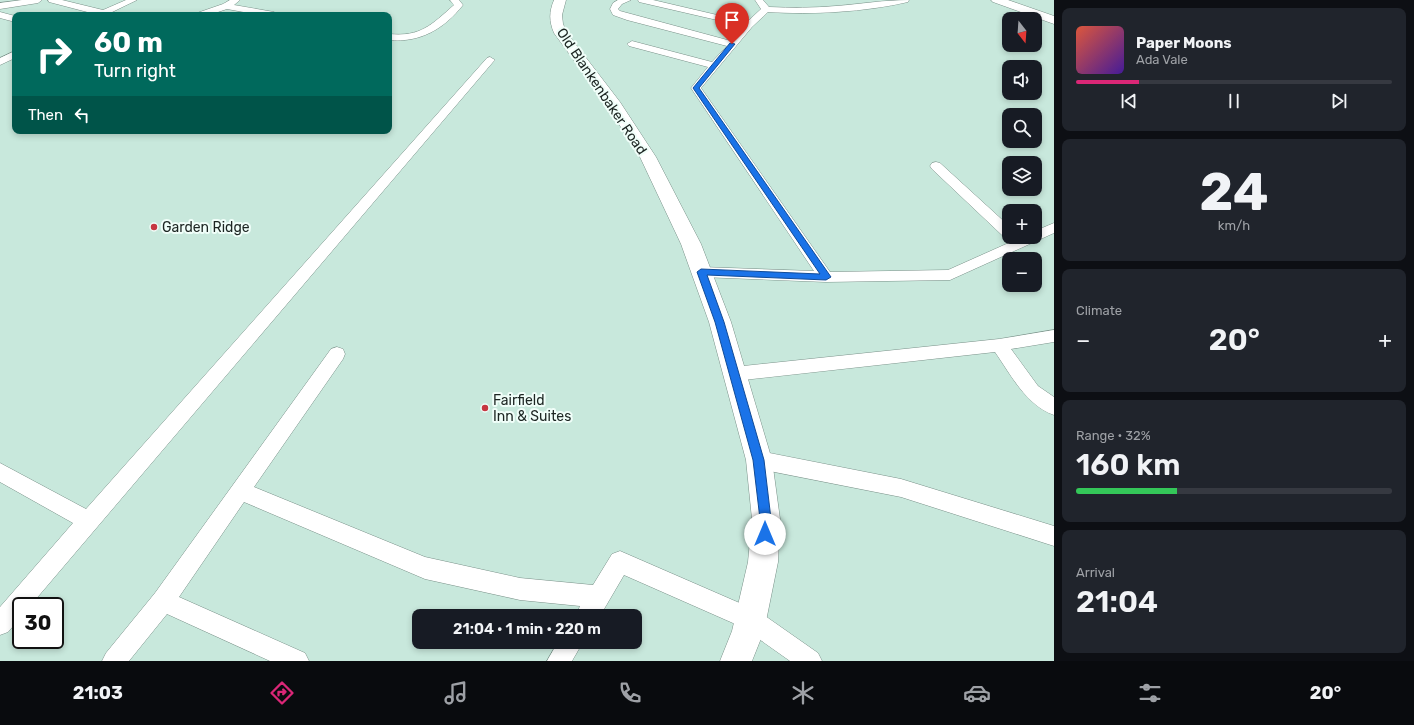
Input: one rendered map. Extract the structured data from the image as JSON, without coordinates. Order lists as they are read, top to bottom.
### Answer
{
  "streets": {
    "street": ["Old Blankenbaker Road"]
  },
  "places": ["Garden Ridge", "Fairfield Inn & Suites"],
  "north": "bottom",
  "page": {
    "map_buttons": ["+", "−"],
    "turn": ["60 m", "Turn right"],
    "song": ["Paper Moons", "Ada Vale"],
    "then": "Then",
    "tile": [
      ["24", "km/h"],
      "Climate",
      ["Range · 32%", "160 km"],
      ["Arrival", "21:04"]
    ],
    "heat": ["−", "20°", "+"],
    "limit": "30",
    "trip": "21:04 · 1 min · 220 m",
    "tabs": ["21:03", "20°"]
  }
}
